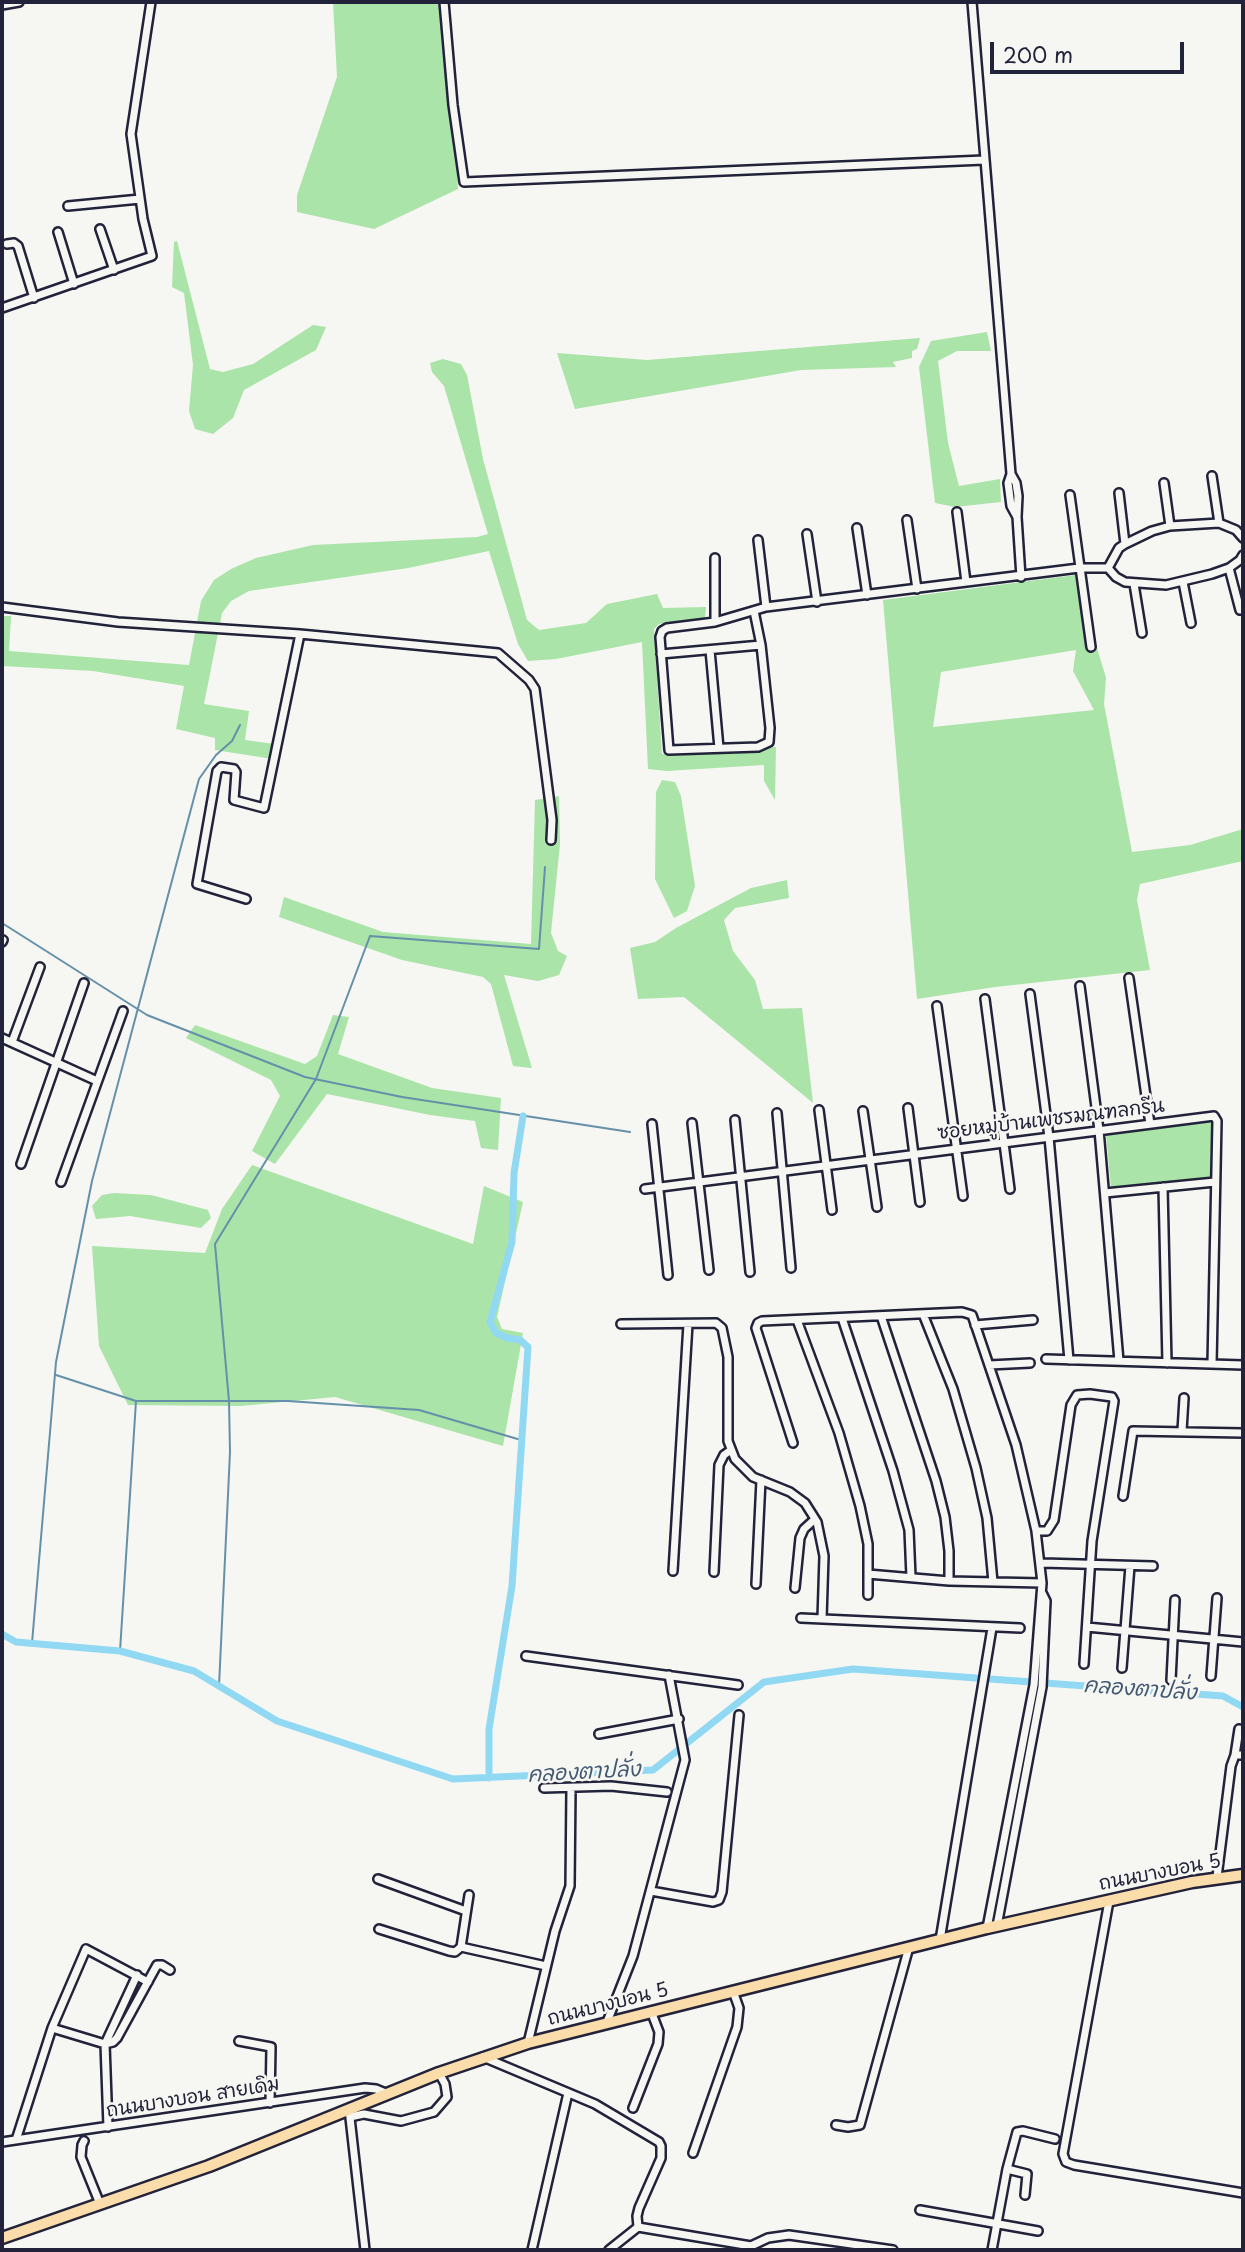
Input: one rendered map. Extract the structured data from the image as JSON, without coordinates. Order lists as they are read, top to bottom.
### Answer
{
  "streets": {
    "main road": ["ถนนบางบอน 5"],
    "street": ["ซอยหมู่บ้านเพชรมณฑลกรีน", "ถนนบางบอน สายเดิม"]
  },
  "crossings": [
    ["ถนนบางบอน 5", "ถนนบางบอน สายเดิม"]
  ],
  "water": ["คลองตาปลั่ง"],
  "scale_bar": "200 m"
}
